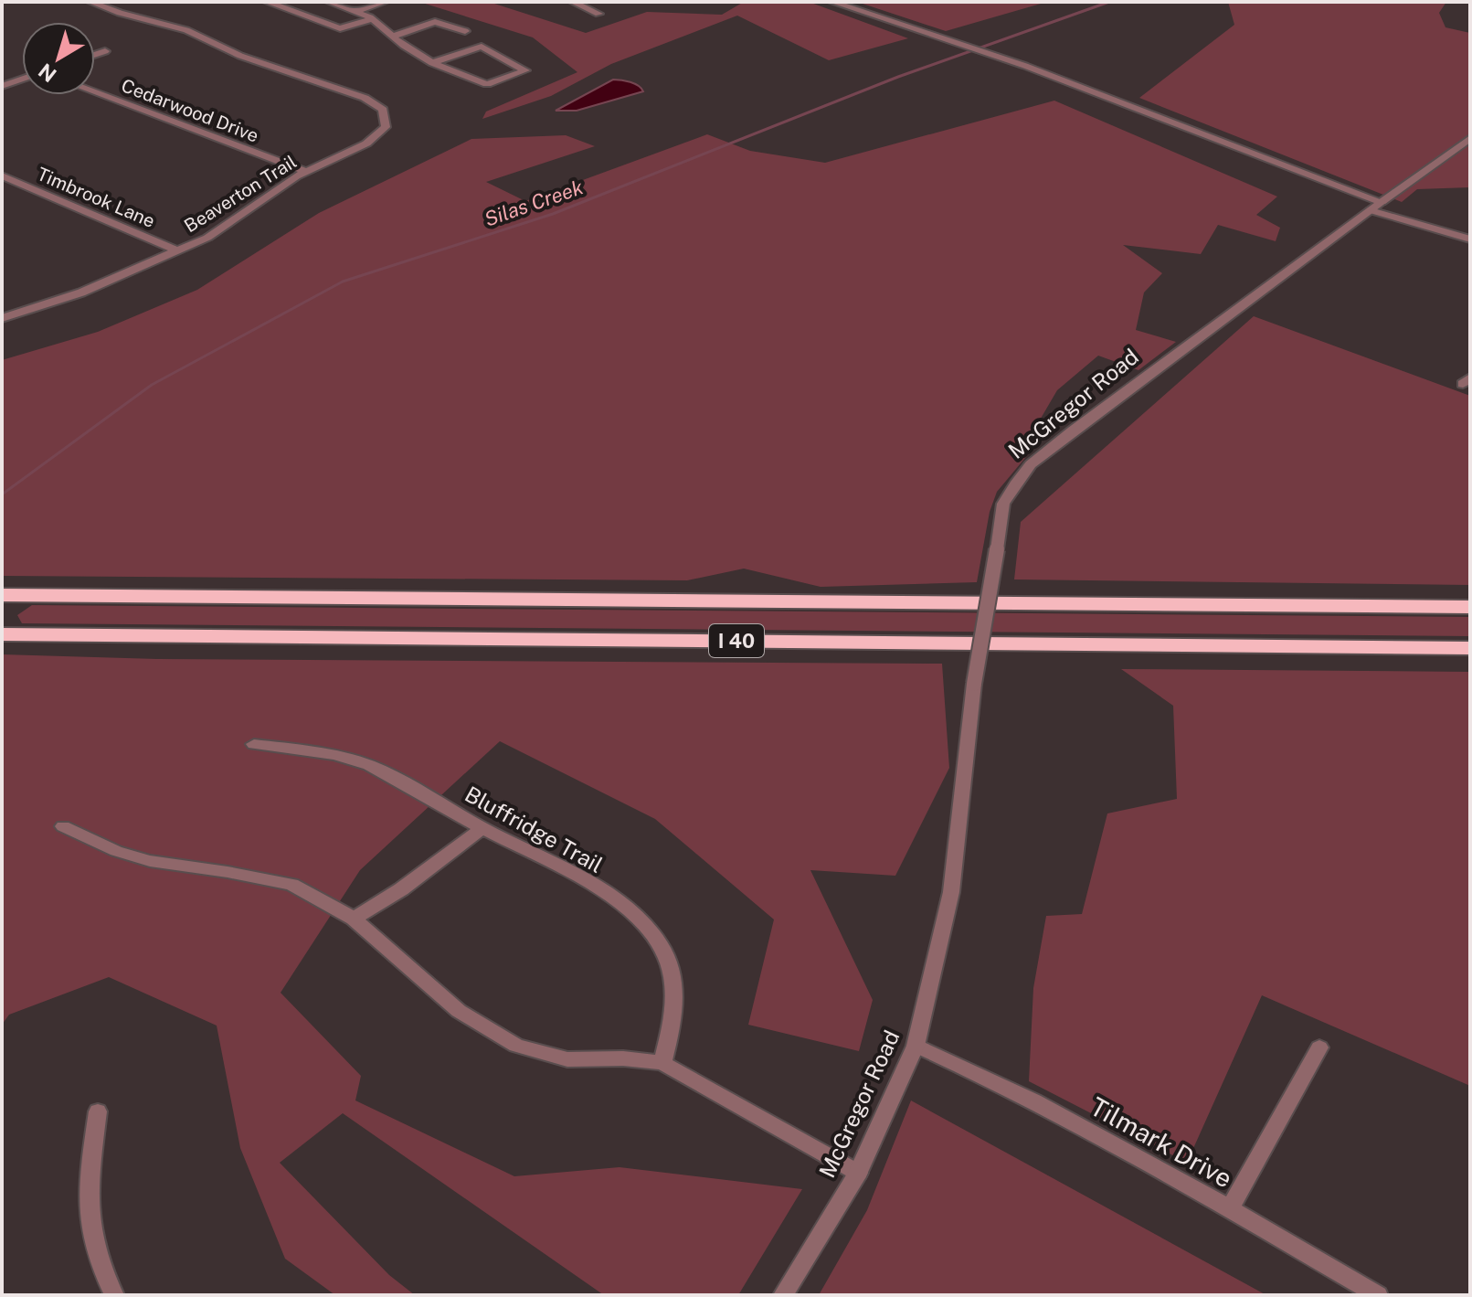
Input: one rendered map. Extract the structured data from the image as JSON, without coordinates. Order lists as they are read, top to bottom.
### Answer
{
  "streets": {
    "highway": ["I 40"],
    "street": [
      "Cedarwood Drive",
      "Beaverton Trail",
      "Timbrook Lane",
      "McGregor Road",
      "Bluffridge Trail",
      "Tilmark Drive"
    ]
  },
  "crossings": [
    ["Cedarwood Drive", "Beaverton Trail"],
    ["Beaverton Trail", "Timbrook Lane"],
    ["McGregor Road", "Tilmark Drive"]
  ],
  "water": ["Silas Creek"],
  "north": "bottom left"
}
